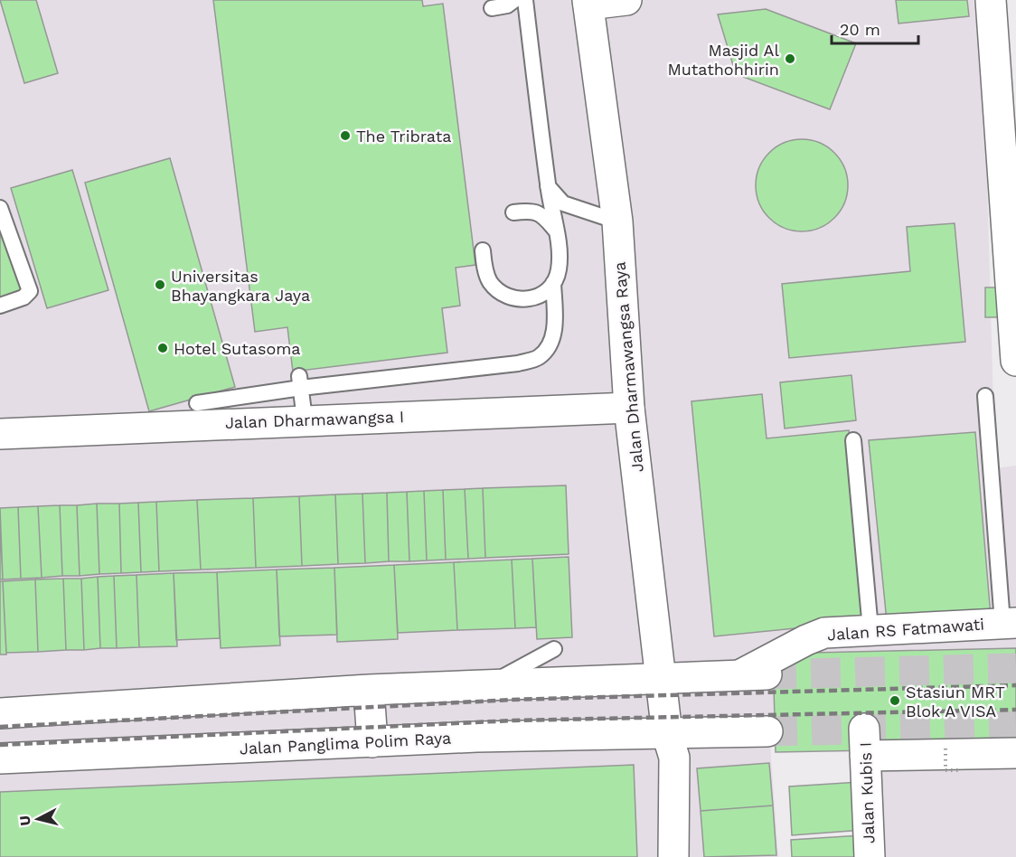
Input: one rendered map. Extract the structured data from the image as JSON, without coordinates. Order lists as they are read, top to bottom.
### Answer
{
  "streets": {
    "street": [
      "Jalan Dharmawangsa Raya",
      "Jalan Dharmawangsa I",
      "Jalan RS Fatmawati",
      "Jalan Panglima Polim Raya",
      "Jalan Kubis I"
    ]
  },
  "crossings": [
    ["Jalan Dharmawangsa Raya", "Jalan Dharmawangsa I"],
    ["Jalan Dharmawangsa Raya", "Jalan RS Fatmawati"],
    ["Jalan Dharmawangsa Raya", "Jalan Panglima Polim Raya"]
  ],
  "places": [
    "Masjid Al Mutathohhirin",
    "The Tribrata",
    "Universitas Bhayangkara Jaya",
    "Hotel Sutasoma",
    "Stasiun MRT Blok A VISA"
  ],
  "scale_bar": "20 m",
  "north": "left"
}
